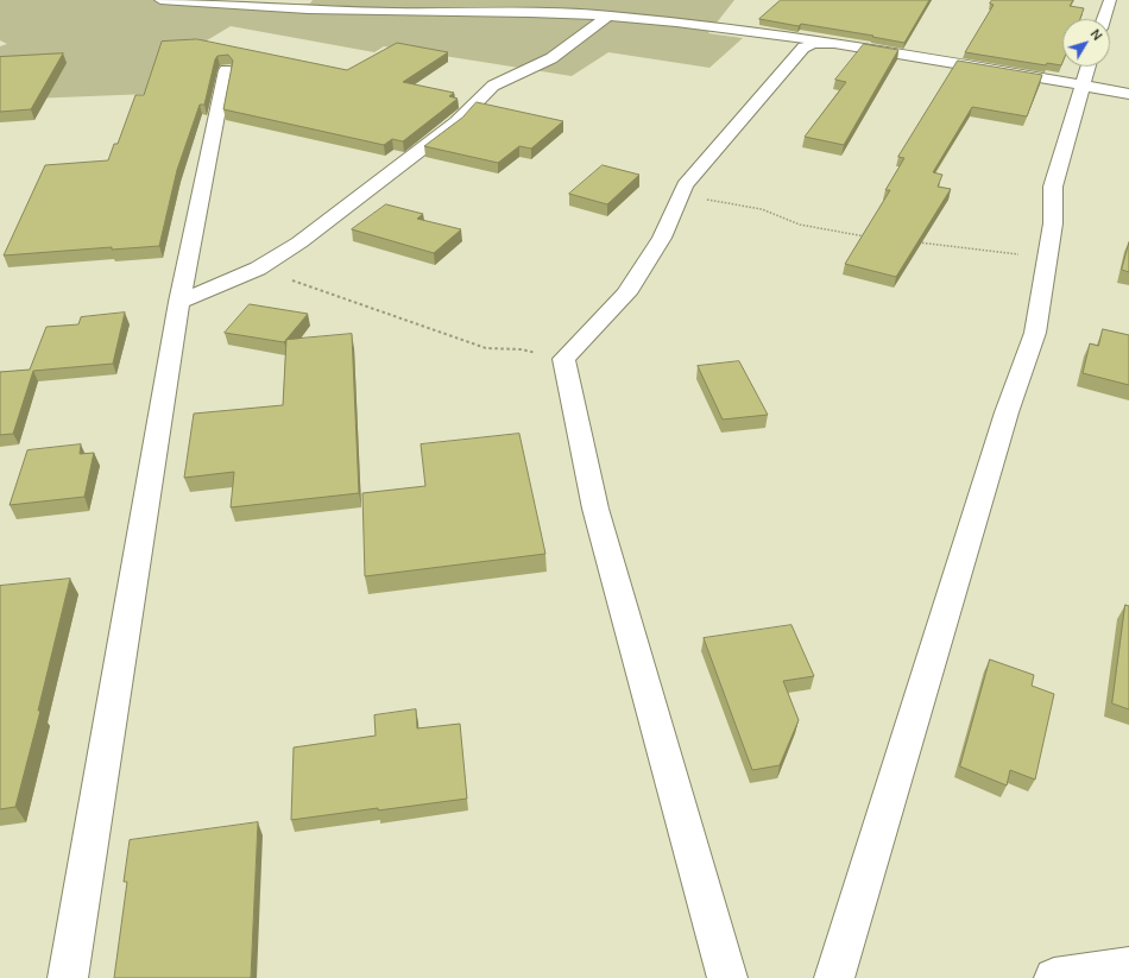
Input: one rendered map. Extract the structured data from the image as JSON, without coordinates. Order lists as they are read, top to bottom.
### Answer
{
  "north": "top right"
}
